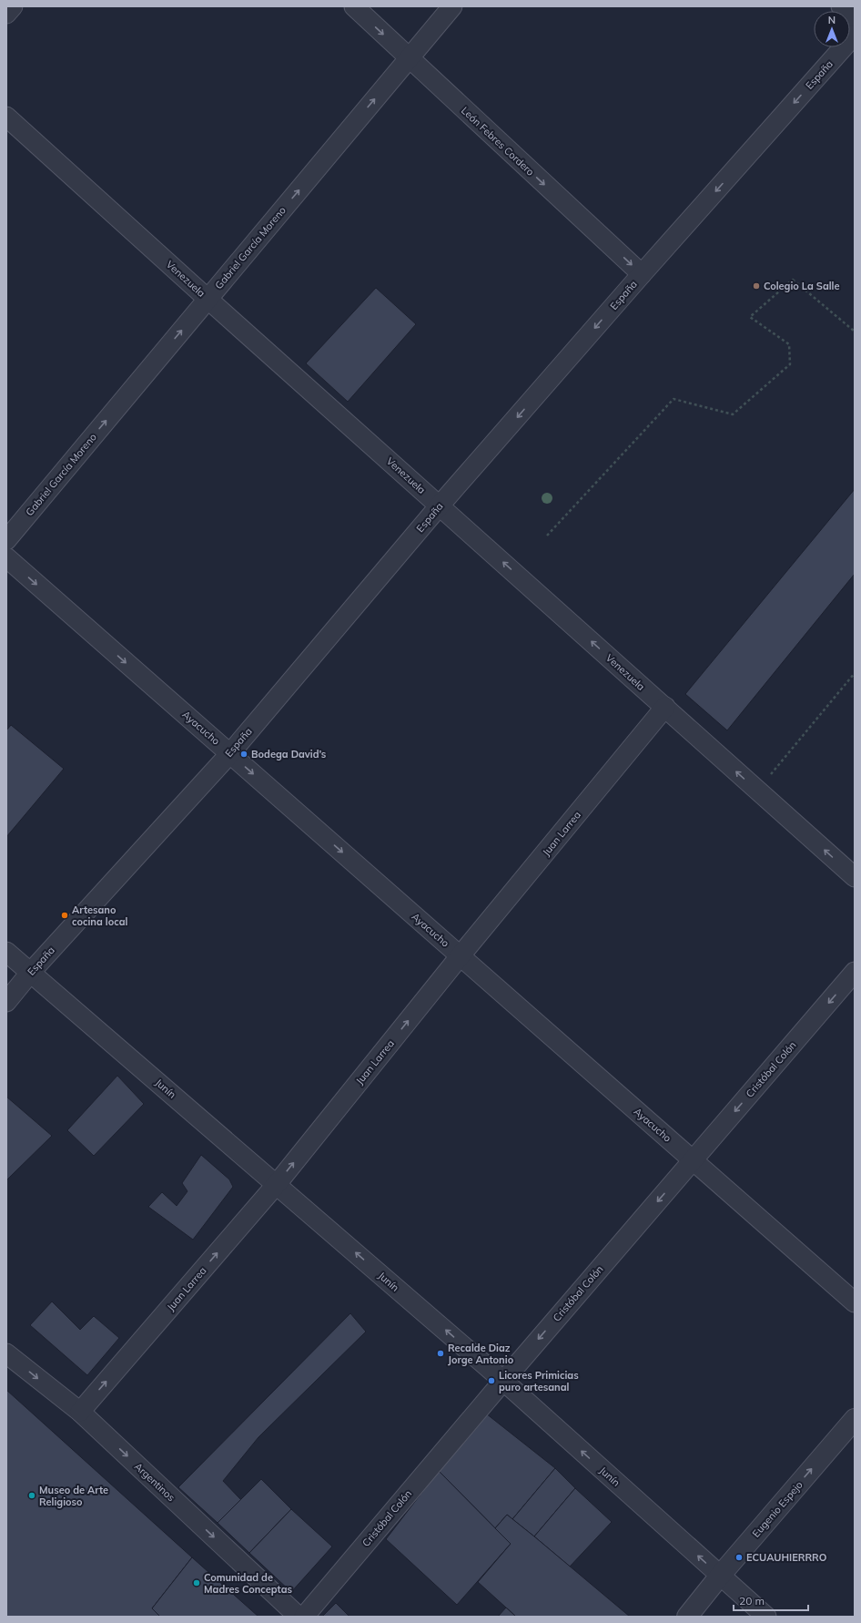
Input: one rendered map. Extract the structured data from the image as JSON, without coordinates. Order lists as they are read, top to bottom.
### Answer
{
  "streets": {
    "street": [
      "España",
      "León Febres Cordero",
      "Gabriel García Moreno",
      "Venezuela",
      "Ayacucho",
      "Juan Larrea",
      "Cristóbal Colón",
      "Junín",
      "Argentinos",
      "Eugenio Espejo"
    ]
  },
  "crossings": [
    ["España", "León Febres Cordero"],
    ["España", "Venezuela"],
    ["España", "Ayacucho"],
    ["España", "Junín"],
    ["León Febres Cordero", "Gabriel García Moreno"],
    ["Gabriel García Moreno", "Venezuela"],
    ["Venezuela", "Juan Larrea"],
    ["Ayacucho", "Juan Larrea"],
    ["Ayacucho", "Cristóbal Colón"],
    ["Juan Larrea", "Junín"],
    ["Juan Larrea", "Argentinos"],
    ["Cristóbal Colón", "Junín"],
    ["Junín", "Eugenio Espejo"]
  ],
  "one_way": [
    "España",
    "León Febres Cordero",
    "Gabriel García Moreno",
    "Venezuela",
    "Ayacucho",
    "Juan Larrea",
    "Cristóbal Colón",
    "Junín",
    "Argentinos",
    "Eugenio Espejo"
  ],
  "places": [
    "Colegio La Salle",
    "Bodega David’s",
    "Artesano cocina local",
    "Recalde Diaz Jorge Antonio",
    "Licores Primicias puro artesanal",
    "Museo de Arte Religioso",
    "ECUAUHIERRRO",
    "Comunidad de Madres Conceptas"
  ],
  "scale_bar": "20 m",
  "north": "top"
}
